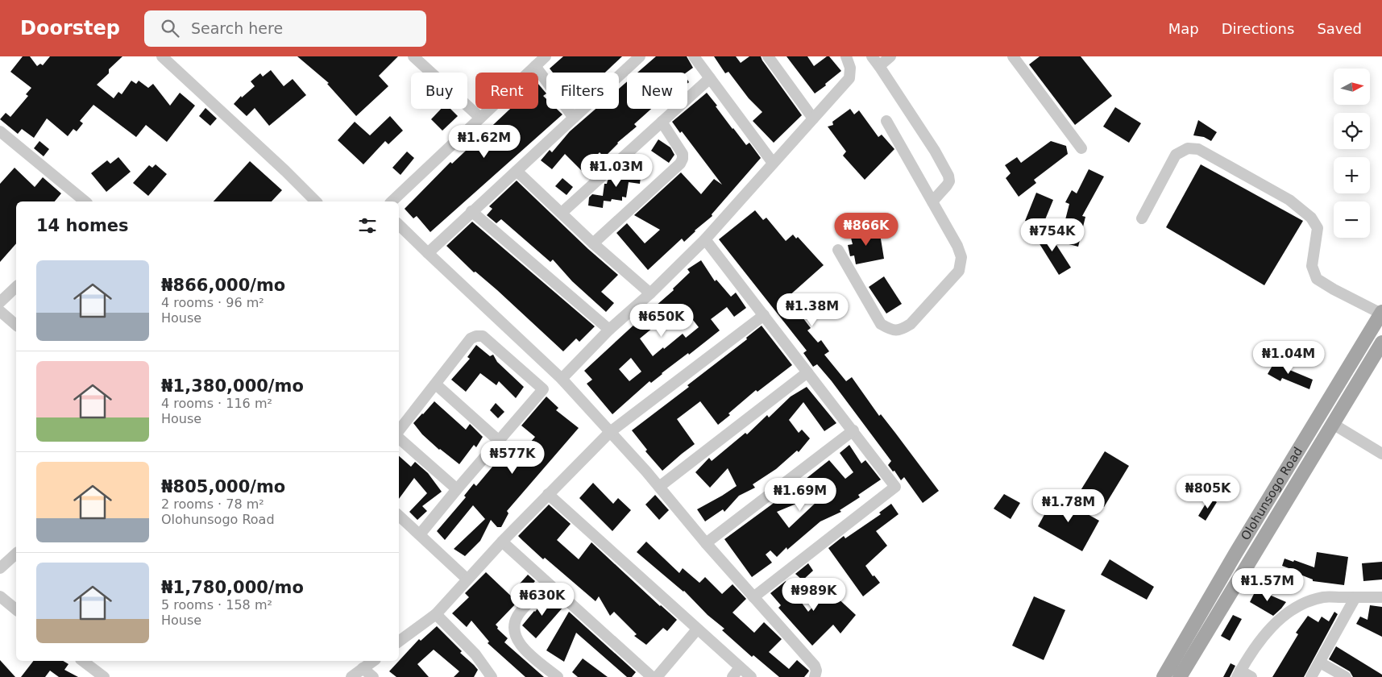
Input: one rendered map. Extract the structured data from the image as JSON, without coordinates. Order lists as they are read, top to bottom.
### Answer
{
  "streets": {
    "main road": ["Olohunsogo Road"]
  },
  "north": "right",
  "page": {
    "header": "Doorstep",
    "search": "Search here",
    "nav": ["Map", "Directions", "Saved"],
    "map_buttons": ["+", "−"],
    "chip": [
      "Buy",
      "Rent",
      "Filters",
      "New"
    ],
    "price": [
      "₦1.62M",
      "₦1.03M",
      "₦866K",
      "₦754K",
      "₦1.38M",
      "₦650K",
      "₦1.04M",
      "₦577K",
      "₦805K",
      "₦1.69M",
      "₦1.78M",
      "₦1.57M",
      "₦989K",
      "₦630K"
    ],
    "heading": "14 homes",
    "list": [
      {
        "name": "₦866,000/mo",
        "note": "4 rooms · 96 m² · House"
      },
      {
        "name": "₦1,380,000/mo",
        "note": "4 rooms · 116 m² · House"
      },
      {
        "name": "₦805,000/mo",
        "note": "2 rooms · 78 m² · Olohunsogo Road"
      },
      {
        "name": "₦1,780,000/mo",
        "note": "5 rooms · 158 m² · House"
      }
    ]
  }
}
